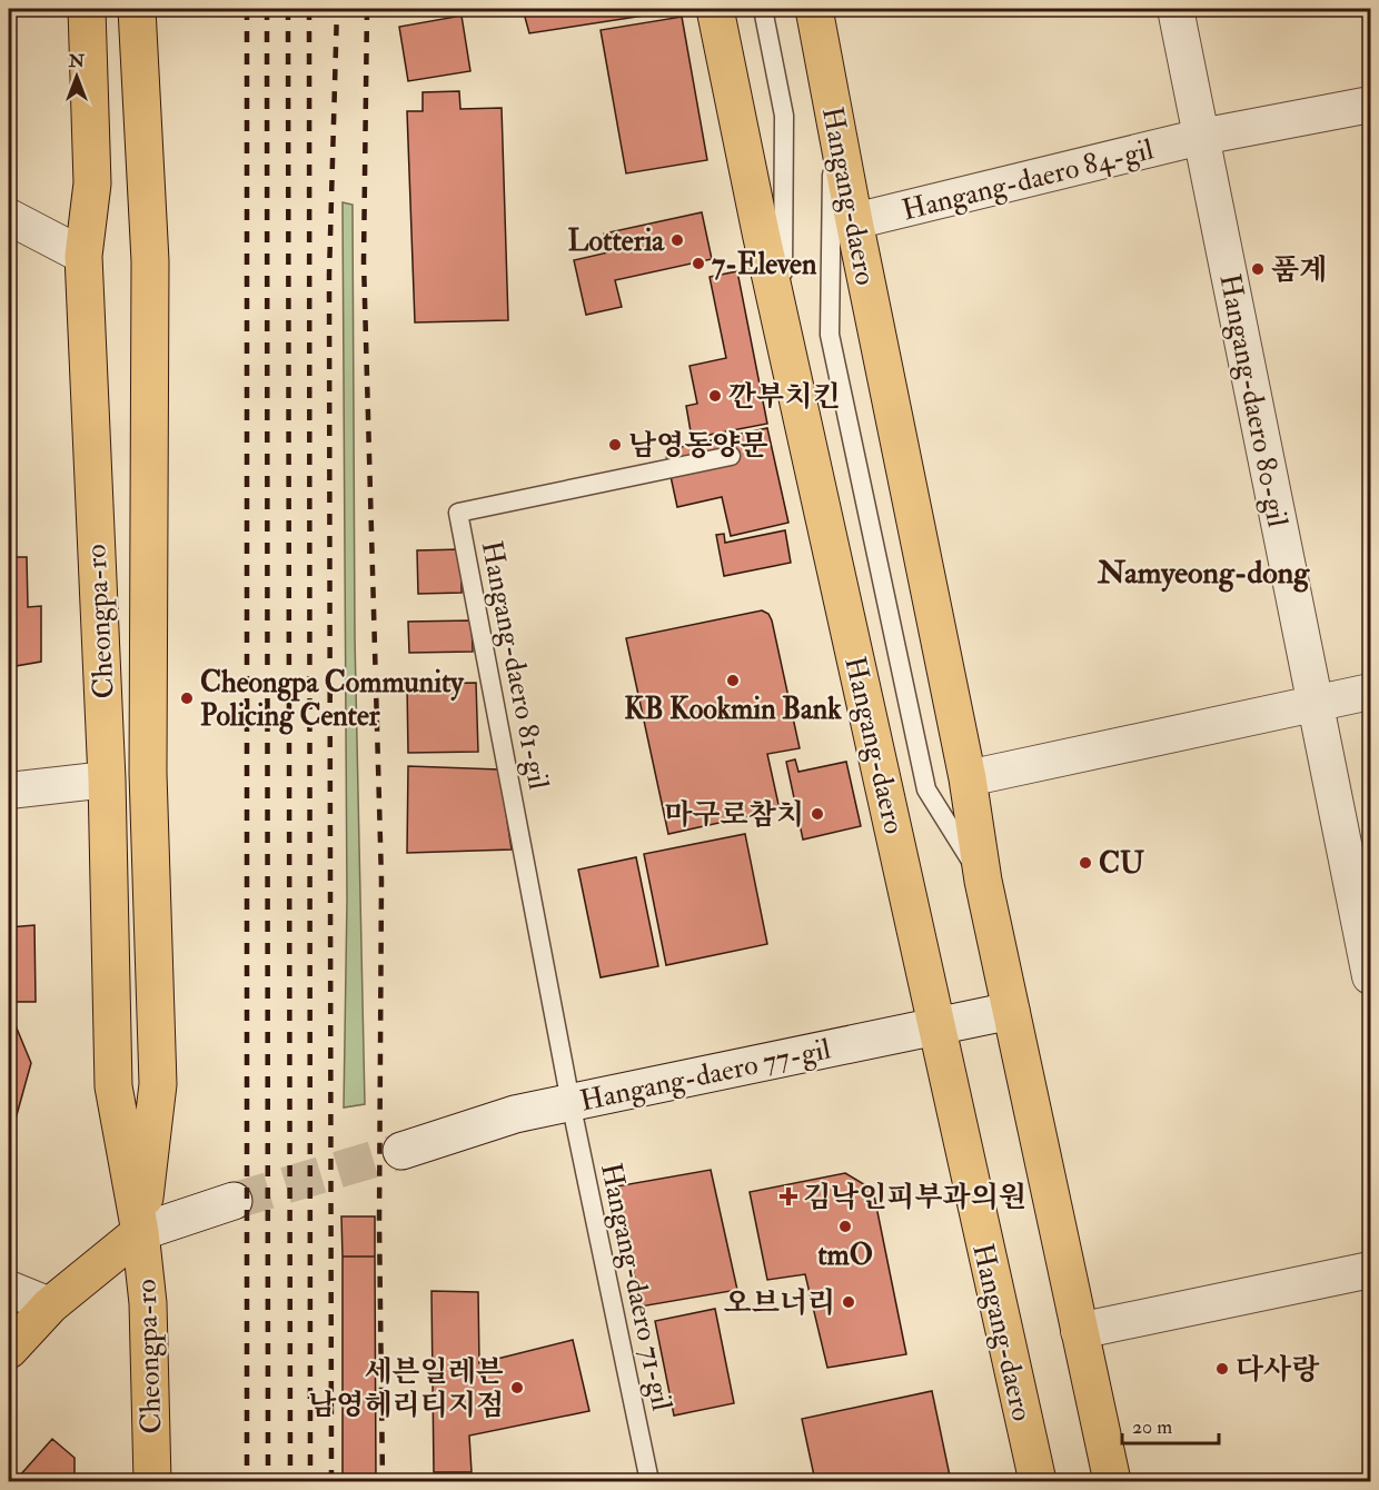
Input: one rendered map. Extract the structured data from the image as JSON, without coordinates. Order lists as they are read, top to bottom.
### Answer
{
  "streets": {
    "main road": ["Hangang-daero", "Cheongpa-ro", "Hangang-daero 77-gil"],
    "street": ["Hangang-daero 84-gil", "Hangang-daero 80-gil"],
    "lane": ["Hangang-daero 81-gil", "Hangang-daero 71-gil"]
  },
  "crossings": [
    ["Hangang-daero 84-gil", "Hangang-daero"],
    ["Hangang-daero 84-gil", "Hangang-daero 80-gil"],
    ["Hangang-daero", "Hangang-daero 77-gil"],
    ["Hangang-daero 81-gil", "Hangang-daero 77-gil"],
    ["Hangang-daero 81-gil", "Hangang-daero 71-gil"],
    ["Hangang-daero 77-gil", "Hangang-daero 71-gil"]
  ],
  "districts": ["Namyeong-dong"],
  "places": {
    "other": [
      "Lotteria",
      "7-Eleven",
      "품계",
      "깐부치킨",
      "남영동양문",
      "KB Kookmin Bank",
      "Cheongpa Community Policing Center",
      "마구로참치",
      "CU",
      "tmO",
      "오브너리",
      "다사랑",
      "세븐일레븐 남영헤리티지점"
    ],
    "health": ["김낙인피부과의원"]
  },
  "scale_bar": "20 m",
  "north": "top"
}
